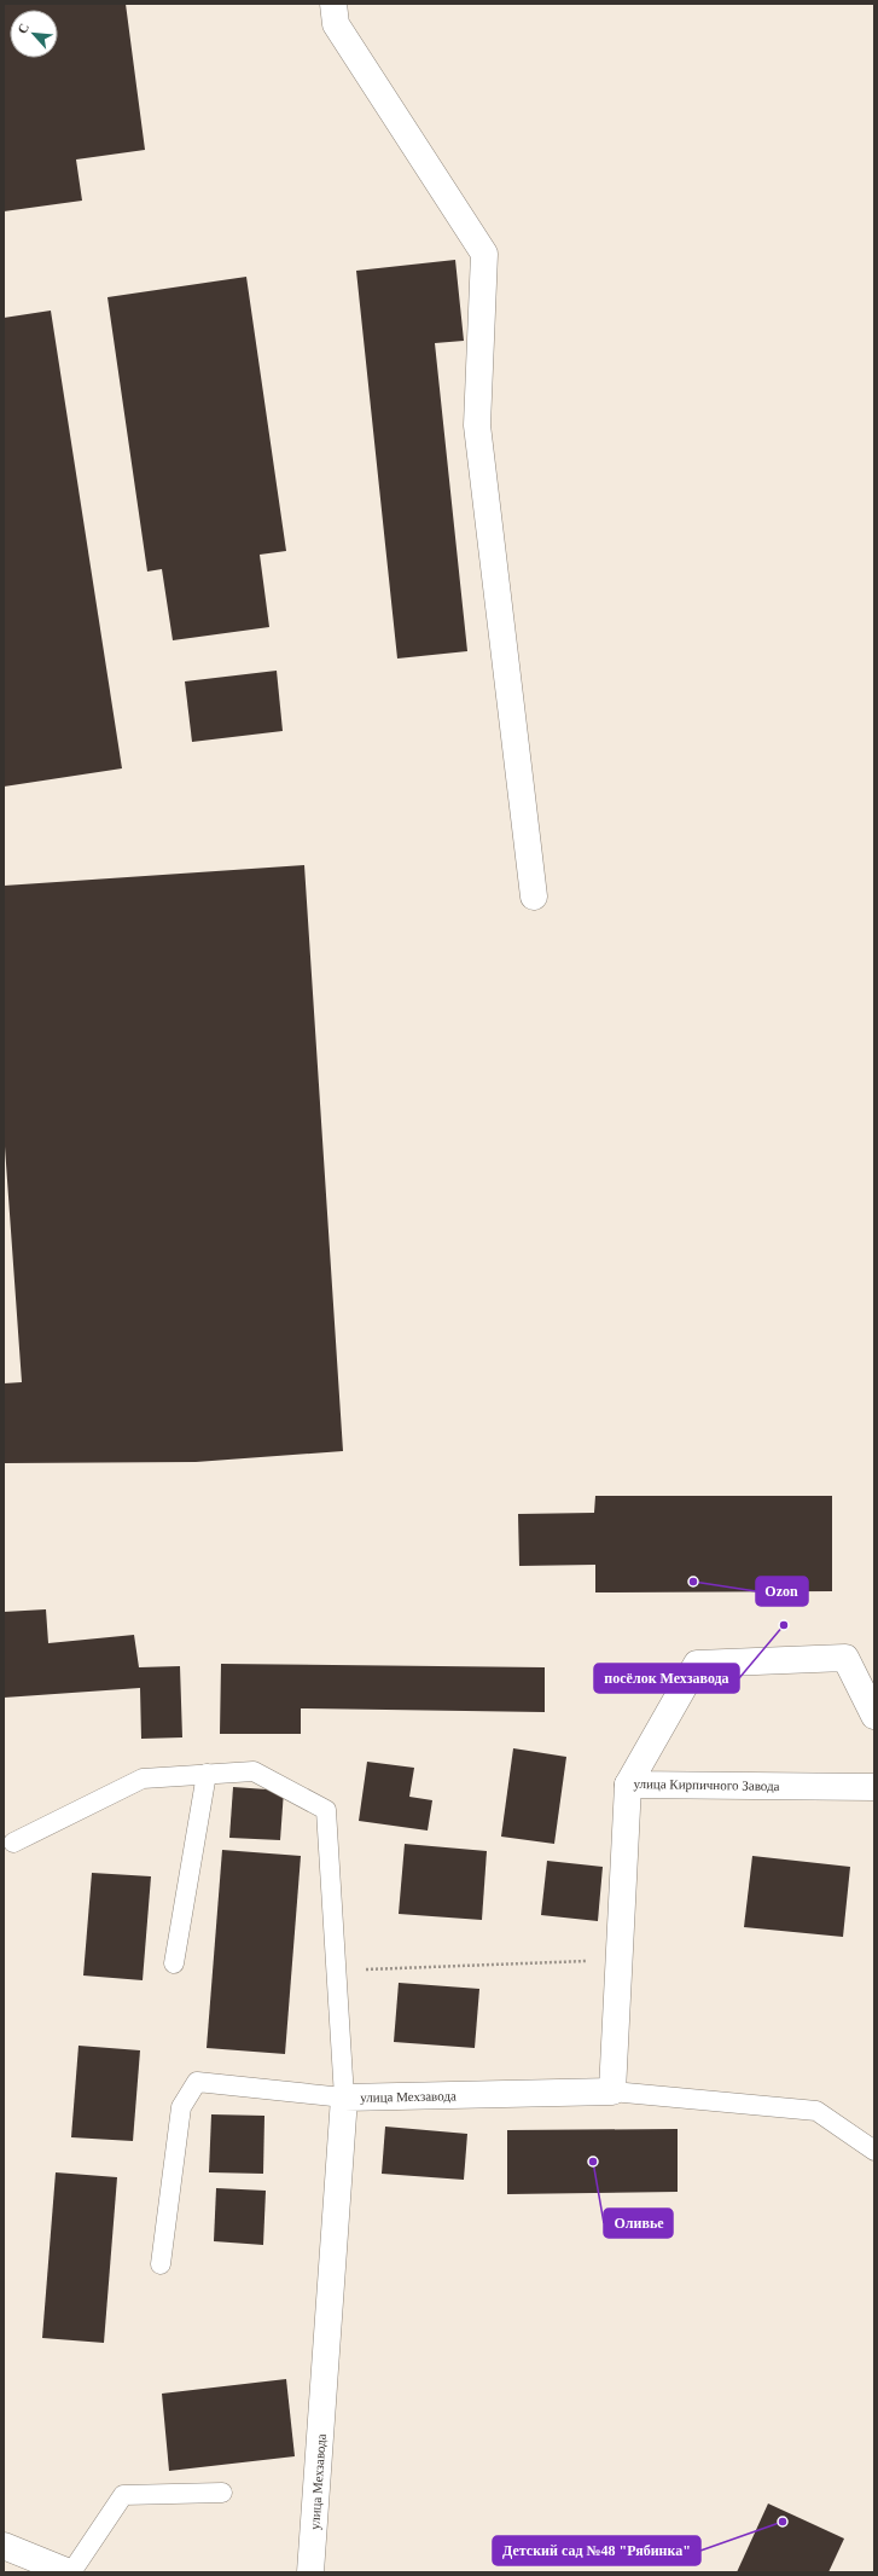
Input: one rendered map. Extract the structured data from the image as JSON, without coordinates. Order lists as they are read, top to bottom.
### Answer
{
  "streets": {
    "street": ["улица Кирпичного Завода", "улица Мехзавода"]
  },
  "places": [
    "Ozon",
    "посёлок Мехзавода",
    "Оливье",
    "Детский сад №48 \"Рябинка\""
  ],
  "north": "top left"
}
